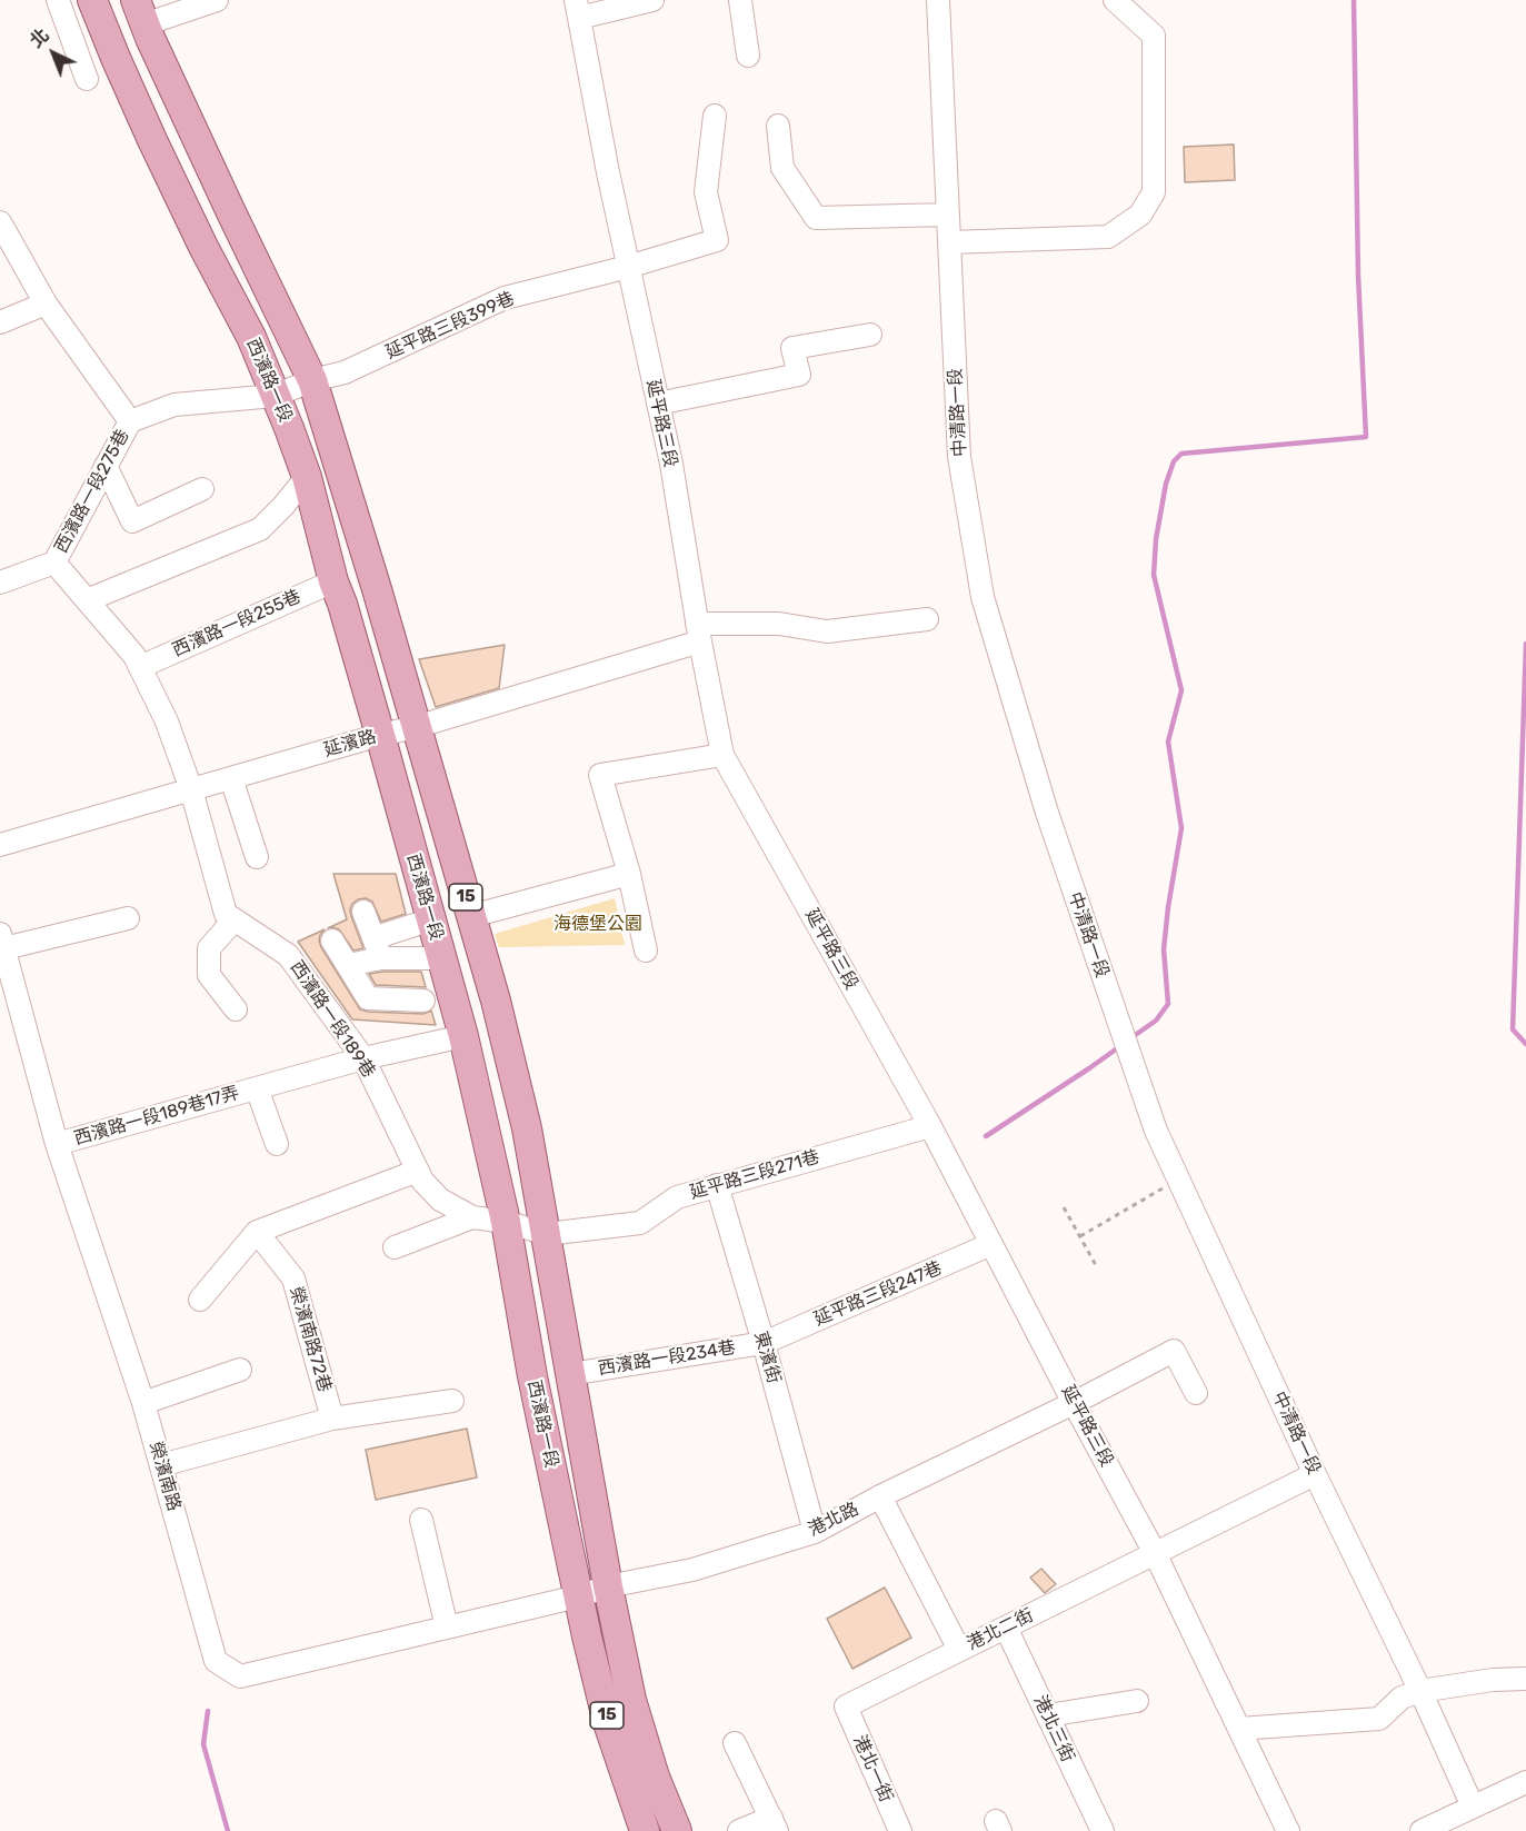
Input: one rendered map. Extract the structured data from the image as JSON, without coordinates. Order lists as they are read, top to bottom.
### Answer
{
  "streets": {
    "main road": ["西濱路一段", "15"],
    "street": [
      "延平路三段399巷",
      "中清路一段",
      "延平路三段",
      "西濱路一段275巷",
      "西濱路一段255巷",
      "延濱路",
      "西濱路一段189巷",
      "西濱路一段189巷17弄",
      "延平路三段271巷",
      "延平路三段247巷",
      "榮濱南路72巷",
      "東濱街",
      "西濱路一段234巷",
      "榮濱南路",
      "港北路",
      "港北二街",
      "港北三街",
      "港北一街"
    ]
  },
  "crossings": [
    ["延平路三段399巷", "西濱路一段"],
    ["延平路三段399巷", "延平路三段"],
    ["延平路三段399巷", "西濱路一段275巷"],
    ["西濱路一段", "西濱路一段275巷"],
    ["西濱路一段", "西濱路一段255巷"],
    ["西濱路一段", "延濱路"],
    ["西濱路一段", "西濱路一段189巷"],
    ["西濱路一段", "西濱路一段189巷17弄"],
    ["西濱路一段", "延平路三段271巷"],
    ["西濱路一段", "西濱路一段234巷"],
    ["西濱路一段", "榮濱南路"],
    ["西濱路一段", "港北路"],
    ["中清路一段", "港北二街"],
    ["延平路三段", "延濱路"],
    ["延平路三段", "延平路三段271巷"],
    ["延平路三段", "延平路三段247巷"],
    ["延平路三段", "港北路"],
    ["延平路三段", "港北二街"],
    ["西濱路一段275巷", "西濱路一段255巷"],
    ["西濱路一段275巷", "延濱路"],
    ["西濱路一段275巷", "西濱路一段189巷"],
    ["延濱路", "西濱路一段189巷"],
    ["西濱路一段189巷", "西濱路一段189巷17弄"],
    ["西濱路一段189巷", "延平路三段271巷"],
    ["西濱路一段189巷17弄", "榮濱南路"],
    ["延平路三段271巷", "東濱街"],
    ["延平路三段247巷", "東濱街"],
    ["延平路三段247巷", "西濱路一段234巷"],
    ["榮濱南路72巷", "榮濱南路"],
    ["東濱街", "西濱路一段234巷"],
    ["東濱街", "港北路"],
    ["榮濱南路", "港北路"],
    ["港北二街", "港北三街"],
    ["港北二街", "港北一街"]
  ],
  "parks": ["海德堡公園"],
  "north": "top left"
}
